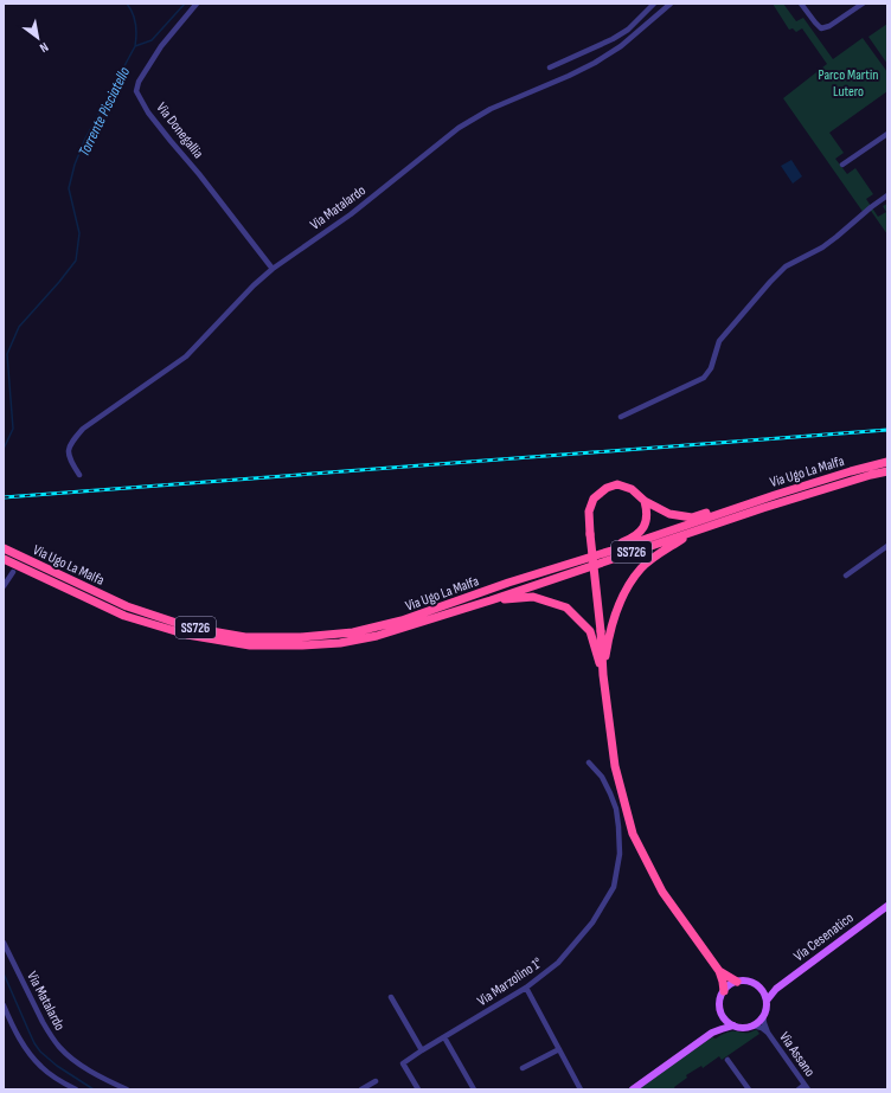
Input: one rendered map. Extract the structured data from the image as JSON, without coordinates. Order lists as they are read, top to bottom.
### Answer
{
  "streets": {
    "highway": ["Via Ugo La Malfa", "SS726"],
    "main road": ["Via Cesenatico"],
    "street": [
      "Via Donegallia",
      "Via Matalardo",
      "Via Marzolino 1°",
      "Via Assano"
    ]
  },
  "crossings": [
    ["Via Donegallia", "Via Matalardo"],
    ["Via Cesenatico", "Via Assano"]
  ],
  "water": ["Torrente Pisciatello"],
  "parks": ["Parco Martin Lutero"],
  "north": "bottom right"
}
